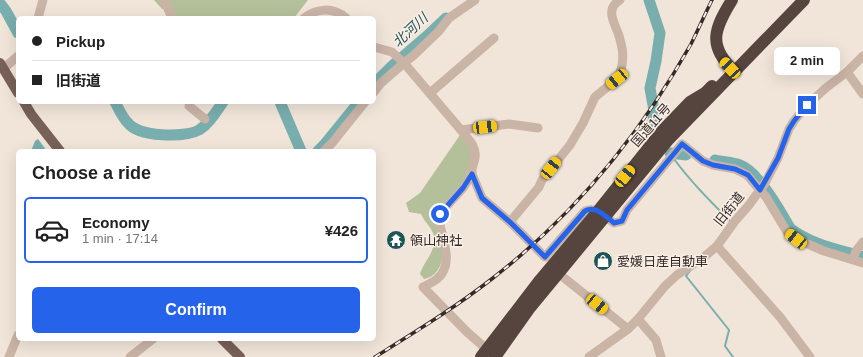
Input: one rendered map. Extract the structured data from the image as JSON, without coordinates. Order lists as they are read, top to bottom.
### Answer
{
  "streets": {
    "highway": ["国道11号"],
    "street": ["旧街道"]
  },
  "water": ["北河川"],
  "places": {
    "temple": ["領山神社"],
    "shop": ["愛媛日産自動車"]
  },
  "page": {
    "banner": ["Pickup", "旧街道"],
    "bubble": "2 min",
    "heading": "Choose a ride",
    "list": [
      {
        "name": "Economy",
        "note": "1 min · 17:14",
        "value": "¥426"
      }
    ],
    "buttons": "Confirm"
  }
}
